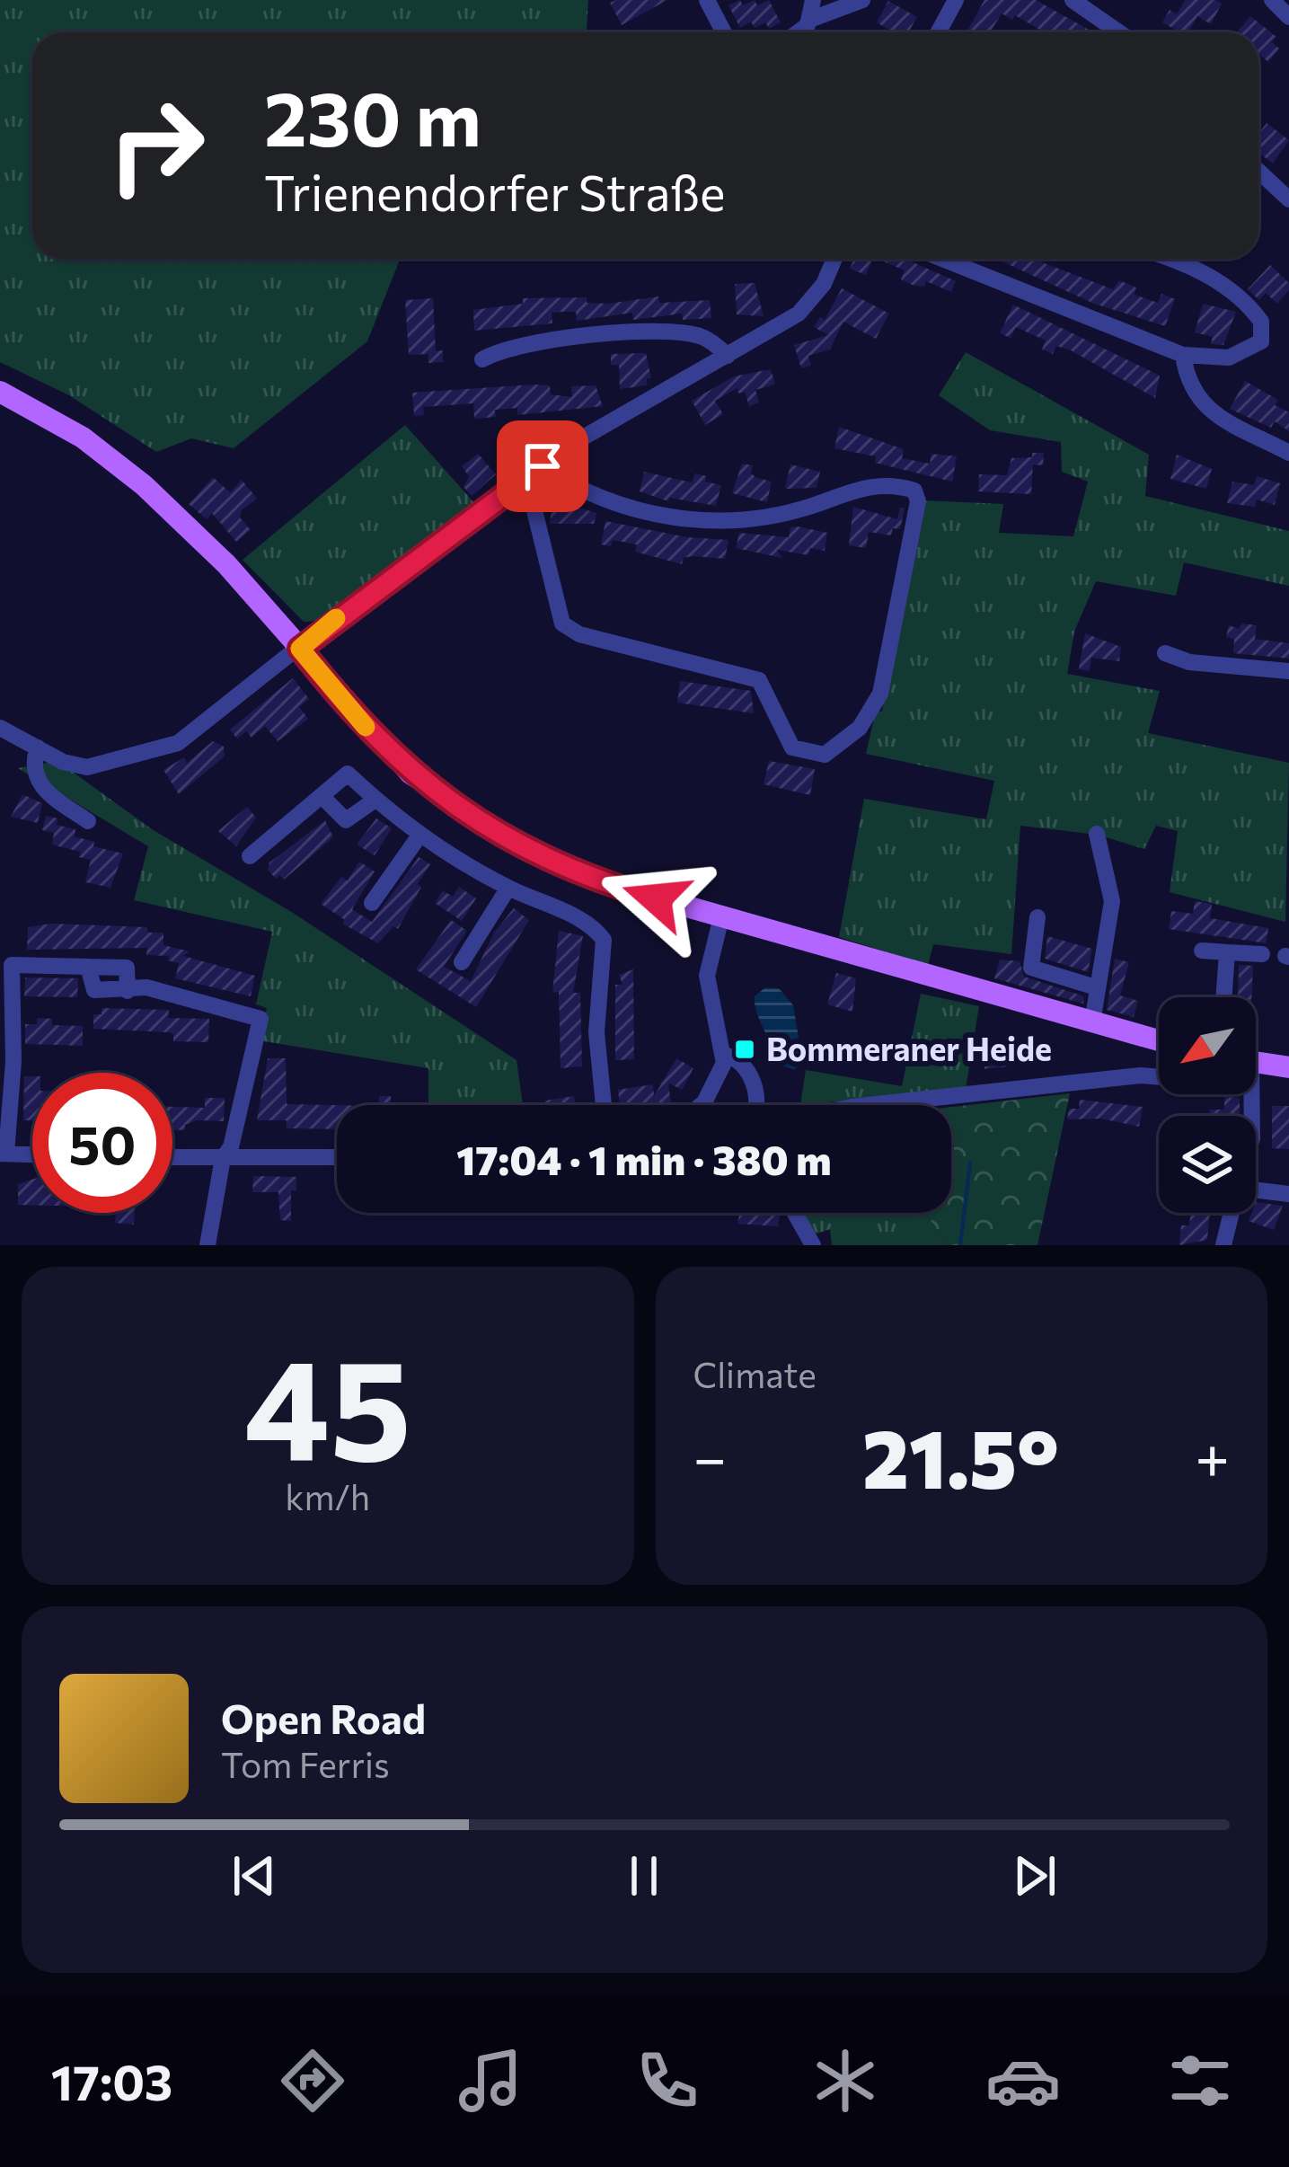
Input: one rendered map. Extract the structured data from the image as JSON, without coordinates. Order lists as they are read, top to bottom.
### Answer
{
  "places": {
    "transit": ["Bommeraner Heide"]
  },
  "north": "bottom left",
  "page": {
    "turn": ["230 m", "Trienendorfer Straße"],
    "limit": "50",
    "trip": "17:04 · 1 min · 380 m",
    "tile": [
      ["45", "km/h"],
      "Climate"
    ],
    "heat": ["−", "21.5°", "+"],
    "song": ["Open Road", "Tom Ferris"],
    "tabs": "17:03"
  }
}
